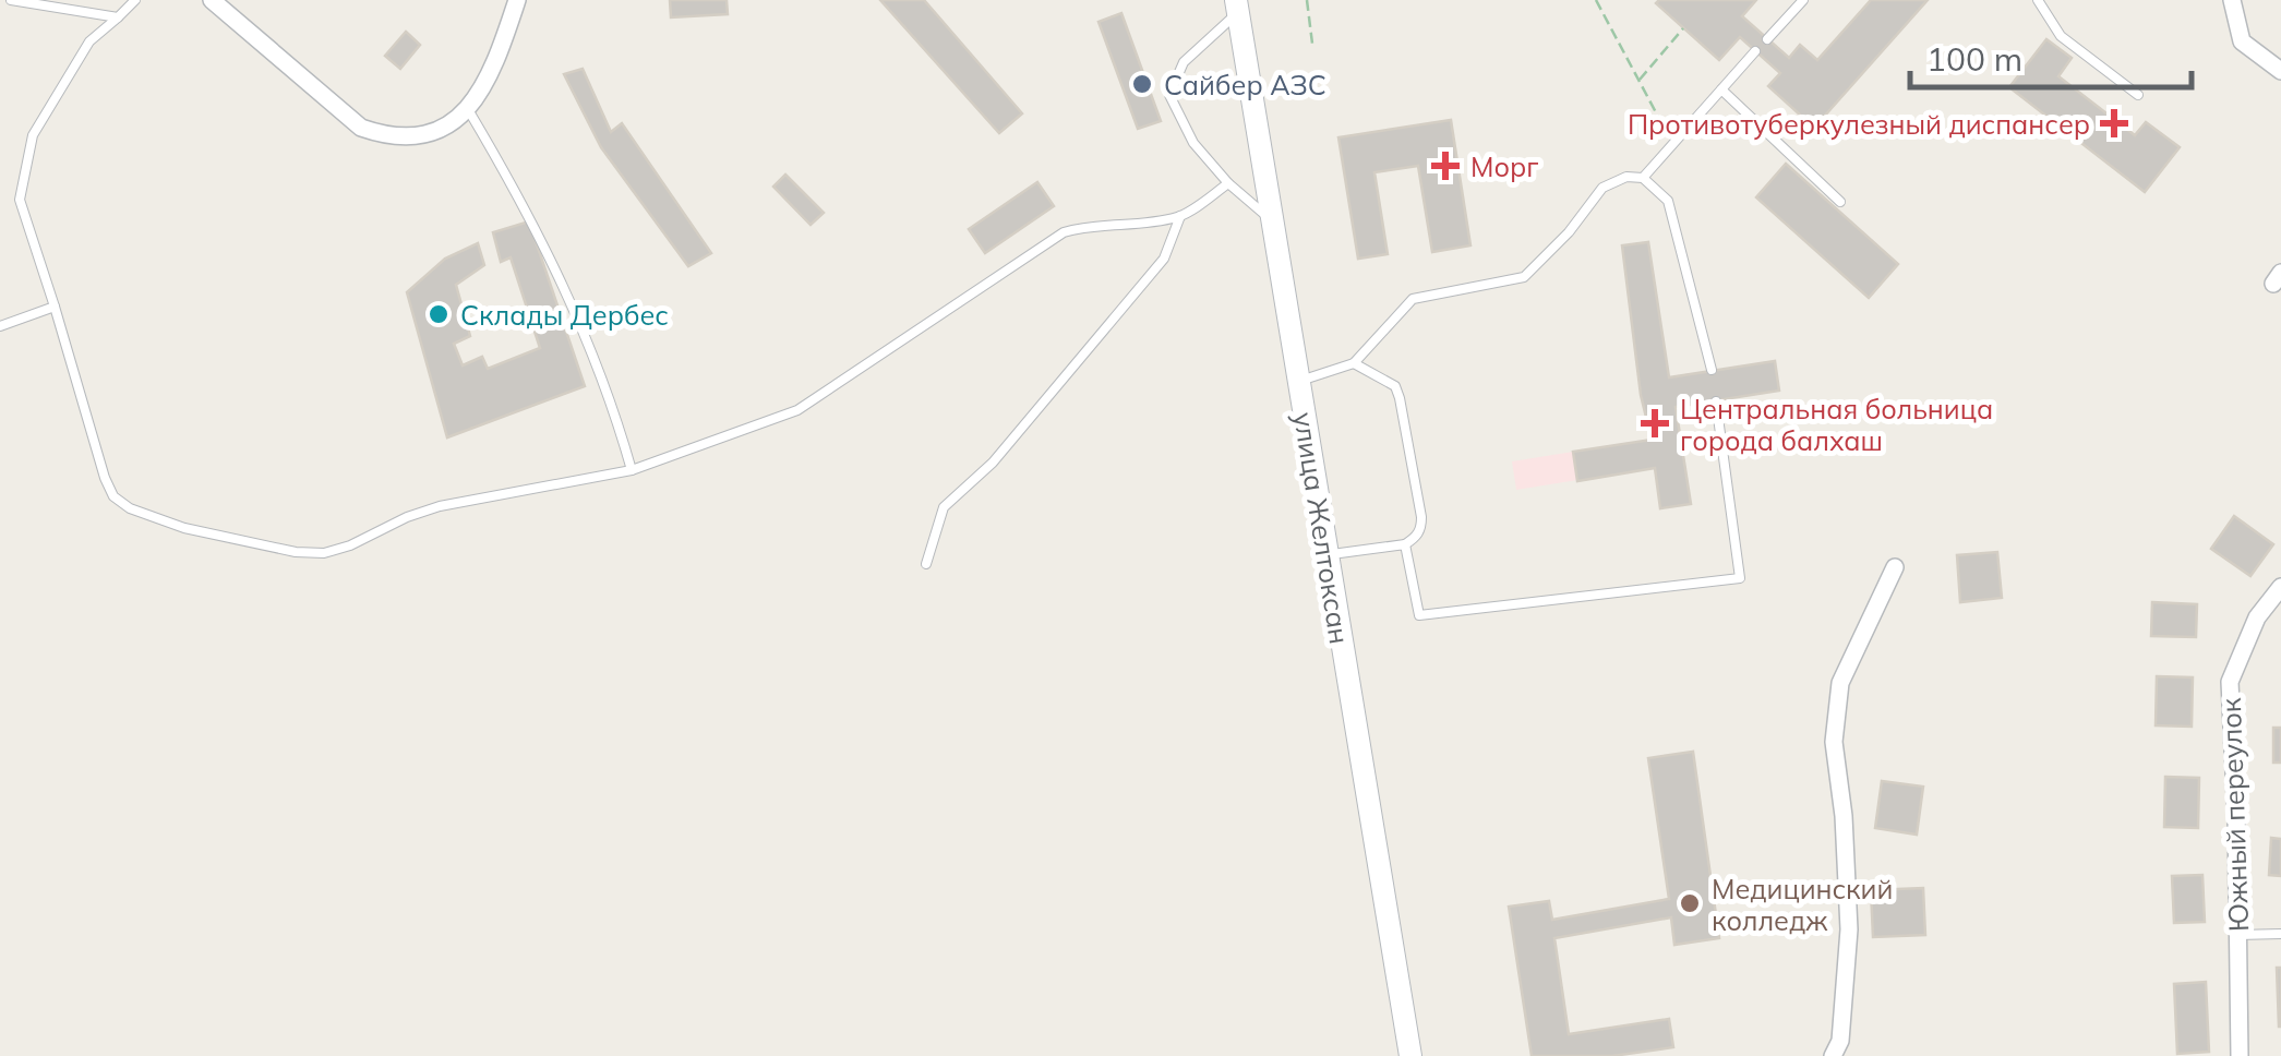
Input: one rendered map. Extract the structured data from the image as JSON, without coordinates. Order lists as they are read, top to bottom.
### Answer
{
  "streets": {
    "main road": ["улица Желтоксан"],
    "street": ["Южный переулок"]
  },
  "places": {
    "other": ["Сайбер АЗС", "Склады Дербес", "Медицинский колледж"],
    "health": ["Противотуберкулезный диспансер", "Морг", "Центральная больница города балхаш"]
  },
  "scale_bar": "100 m"
}
